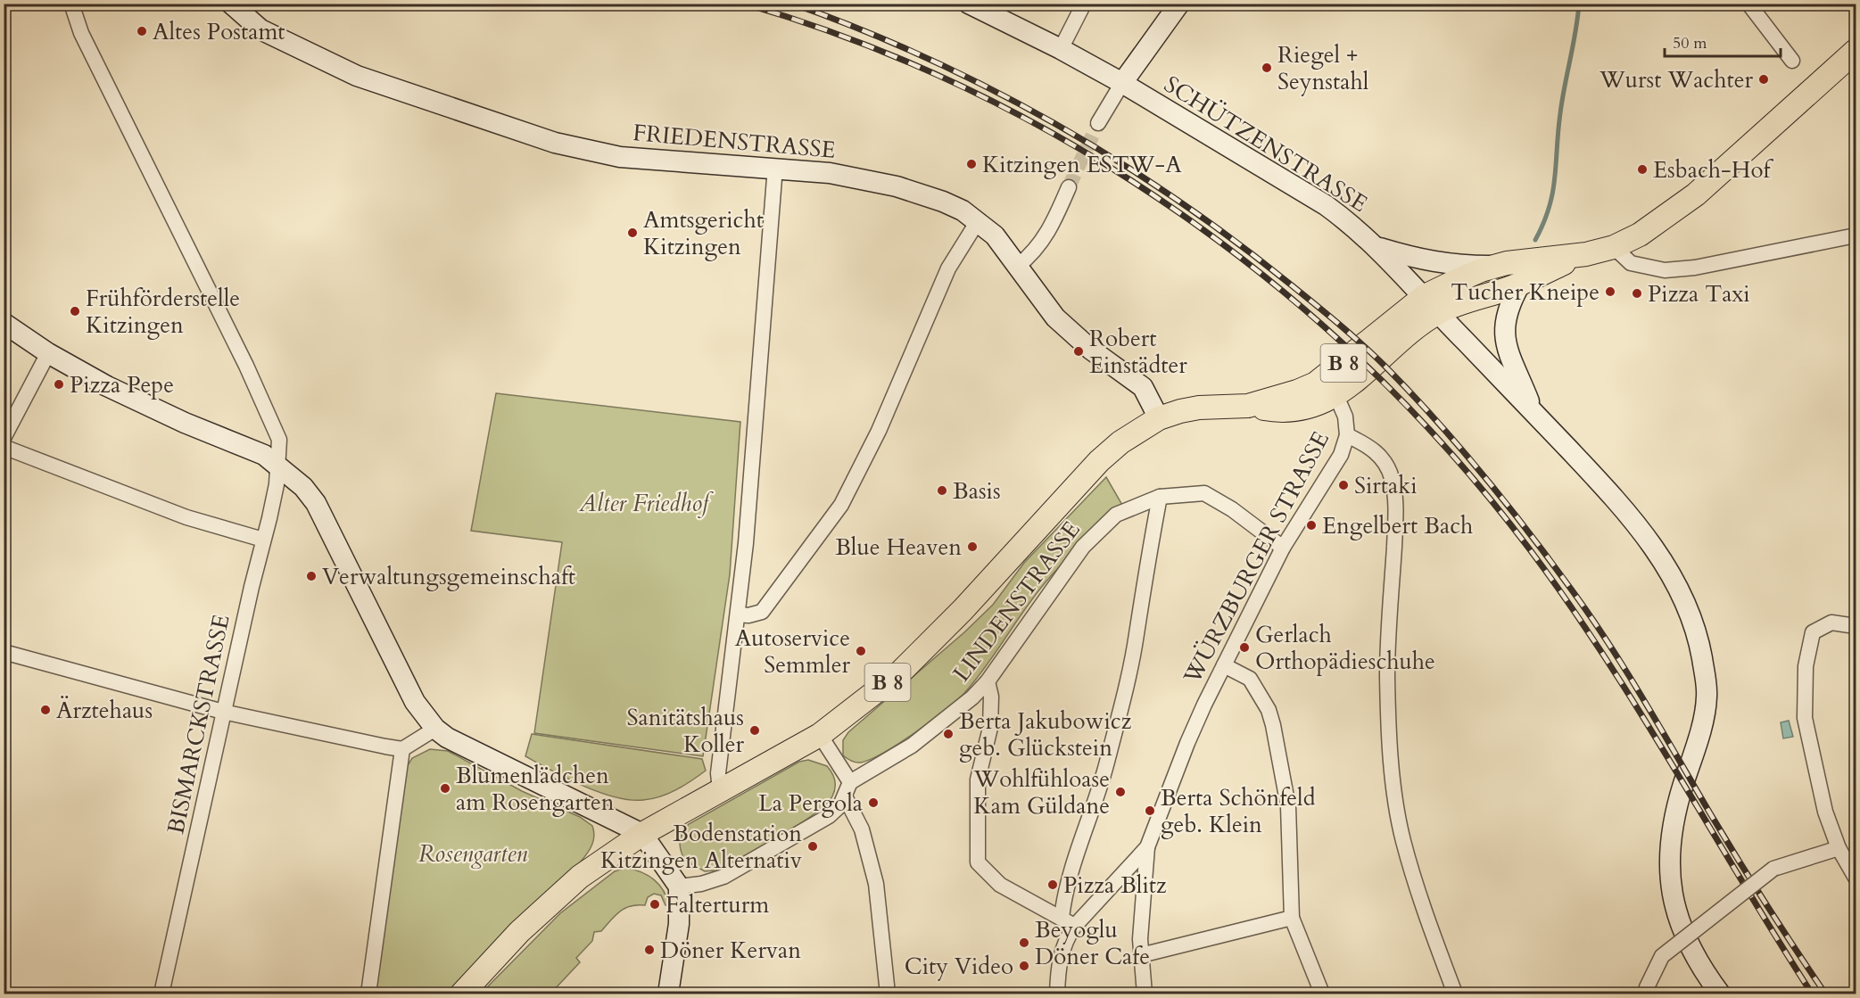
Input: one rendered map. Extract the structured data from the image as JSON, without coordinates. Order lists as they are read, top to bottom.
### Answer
{
  "streets": {
    "main road": ["B 8"],
    "street": [
      "FRIEDENSTRASSE",
      "SCHÜTZENSTRASSE",
      "WÜRZBURGER STRASSE",
      "LINDENSTRASSE",
      "BISMARCKSTRASSE"
    ]
  },
  "crossings": [
    ["FRIEDENSTRASSE", "B 8"],
    ["SCHÜTZENSTRASSE", "B 8"],
    ["B 8", "WÜRZBURGER STRASSE"],
    ["WÜRZBURGER STRASSE", "LINDENSTRASSE"]
  ],
  "parks": ["Alter Friedhof", "Rosengarten"],
  "places": [
    "Altes Postamt",
    "Riegel + Seynstahl",
    "Wurst Wachter",
    "Kitzingen ESTW-A",
    "Esbach-Hof",
    "Amtsgericht Kitzingen",
    "Tucher Kneipe",
    "Pizza Taxi",
    "Frühförderstelle Kitzingen",
    "Robert Einstädter",
    "Pizza Pepe",
    "Sirtaki",
    "Basis",
    "Engelbert Bach",
    "Blue Heaven",
    "Verwaltungsgemeinschaft",
    "Gerlach Orthopädieschuhe",
    "Autoservice Semmler",
    "Ärztehaus",
    "Sanitätshaus Koller",
    "Berta Jakubowicz geb. Glückstein",
    "Blumenlädchen am Rosengarten",
    "Wohlfühloase Kam Güldane",
    "La Pergola",
    "Berta Schönfeld geb. Klein",
    "Bodenstation Kitzingen Alternativ",
    "Pizza Blitz",
    "Falterturm",
    "Beyoglu Döner Cafe",
    "Döner Kervan",
    "City Video"
  ],
  "scale_bar": "50 m"
}
